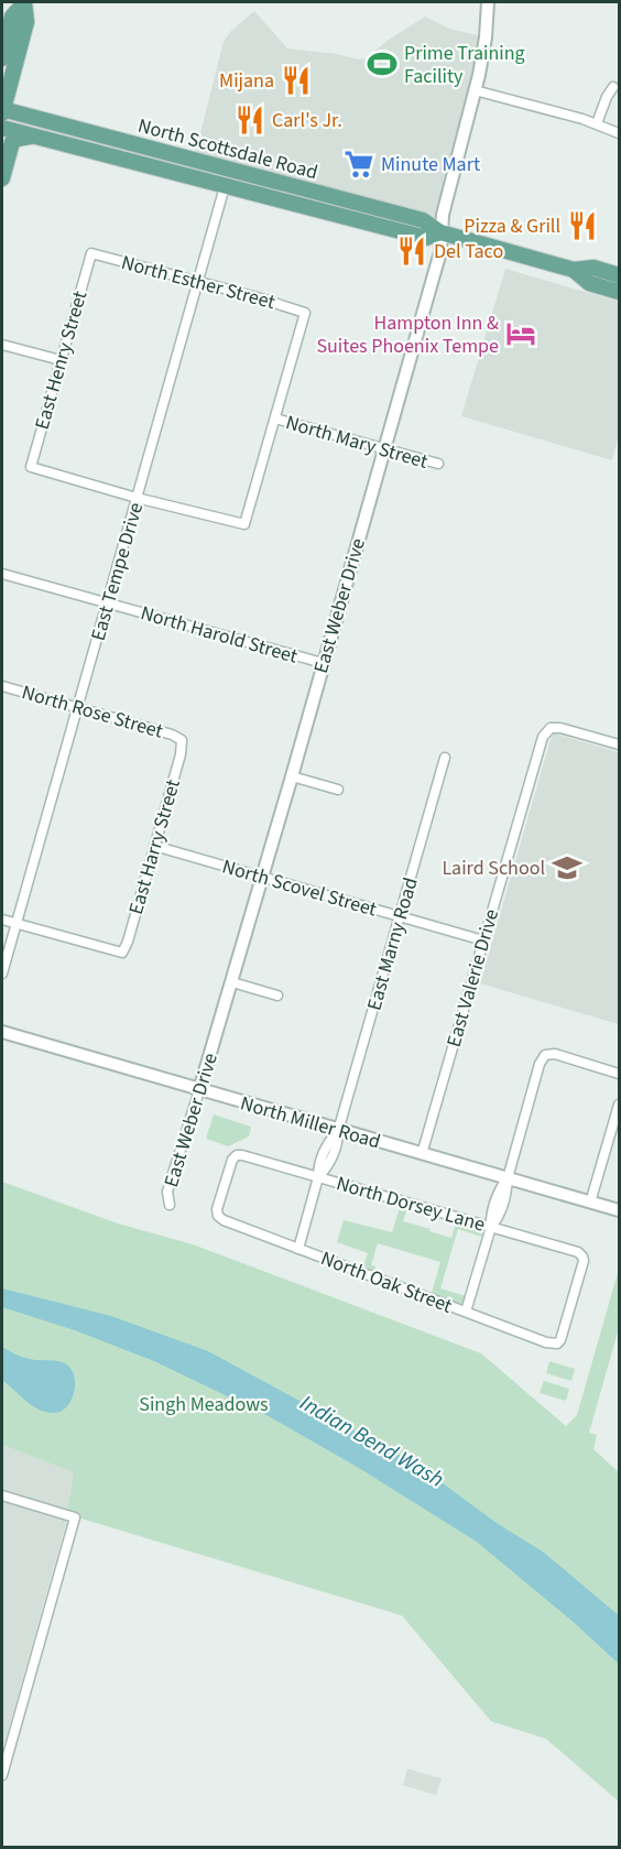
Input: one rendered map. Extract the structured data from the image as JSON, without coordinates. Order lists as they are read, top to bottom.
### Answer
{
  "streets": {
    "main road": ["North Scottsdale Road"],
    "street": [
      "North Esther Street",
      "East Henry Street",
      "North Mary Street",
      "East Tempe Drive",
      "East Weber Drive",
      "North Harold Street",
      "North Rose Street",
      "East Harry Street",
      "North Scovel Street",
      "East Marny Road",
      "East Valerie Drive",
      "North Miller Road",
      "North Dorsey Lane",
      "North Oak Street"
    ]
  },
  "crossings": [
    ["North Scottsdale Road", "East Tempe Drive"],
    ["North Scottsdale Road", "East Weber Drive"],
    ["North Esther Street", "East Henry Street"],
    ["North Esther Street", "North Mary Street"],
    ["North Esther Street", "East Tempe Drive"],
    ["East Henry Street", "East Tempe Drive"],
    ["North Mary Street", "East Weber Drive"],
    ["East Tempe Drive", "North Harold Street"],
    ["East Tempe Drive", "North Rose Street"],
    ["East Tempe Drive", "East Harry Street"],
    ["East Weber Drive", "North Harold Street"],
    ["East Weber Drive", "North Scovel Street"],
    ["East Weber Drive", "North Miller Road"],
    ["North Rose Street", "East Harry Street"],
    ["East Harry Street", "North Scovel Street"],
    ["North Scovel Street", "East Marny Road"],
    ["North Scovel Street", "East Valerie Drive"],
    ["East Marny Road", "North Miller Road"],
    ["East Marny Road", "North Dorsey Lane"],
    ["East Marny Road", "North Oak Street"],
    ["East Valerie Drive", "North Miller Road"],
    ["North Dorsey Lane", "North Oak Street"]
  ],
  "water": ["Indian Bend Wash"],
  "parks": ["Singh Meadows"],
  "places": {
    "sports": ["Prime Training Facility"],
    "restaurant": [
      "Mijana",
      "Carl's Jr.",
      "Pizza & Grill",
      "Del Taco"
    ],
    "supermarket": ["Minute Mart"],
    "hotel": ["Hampton Inn & Suites Phoenix Tempe"],
    "school or university": ["Laird School"]
  }
}
